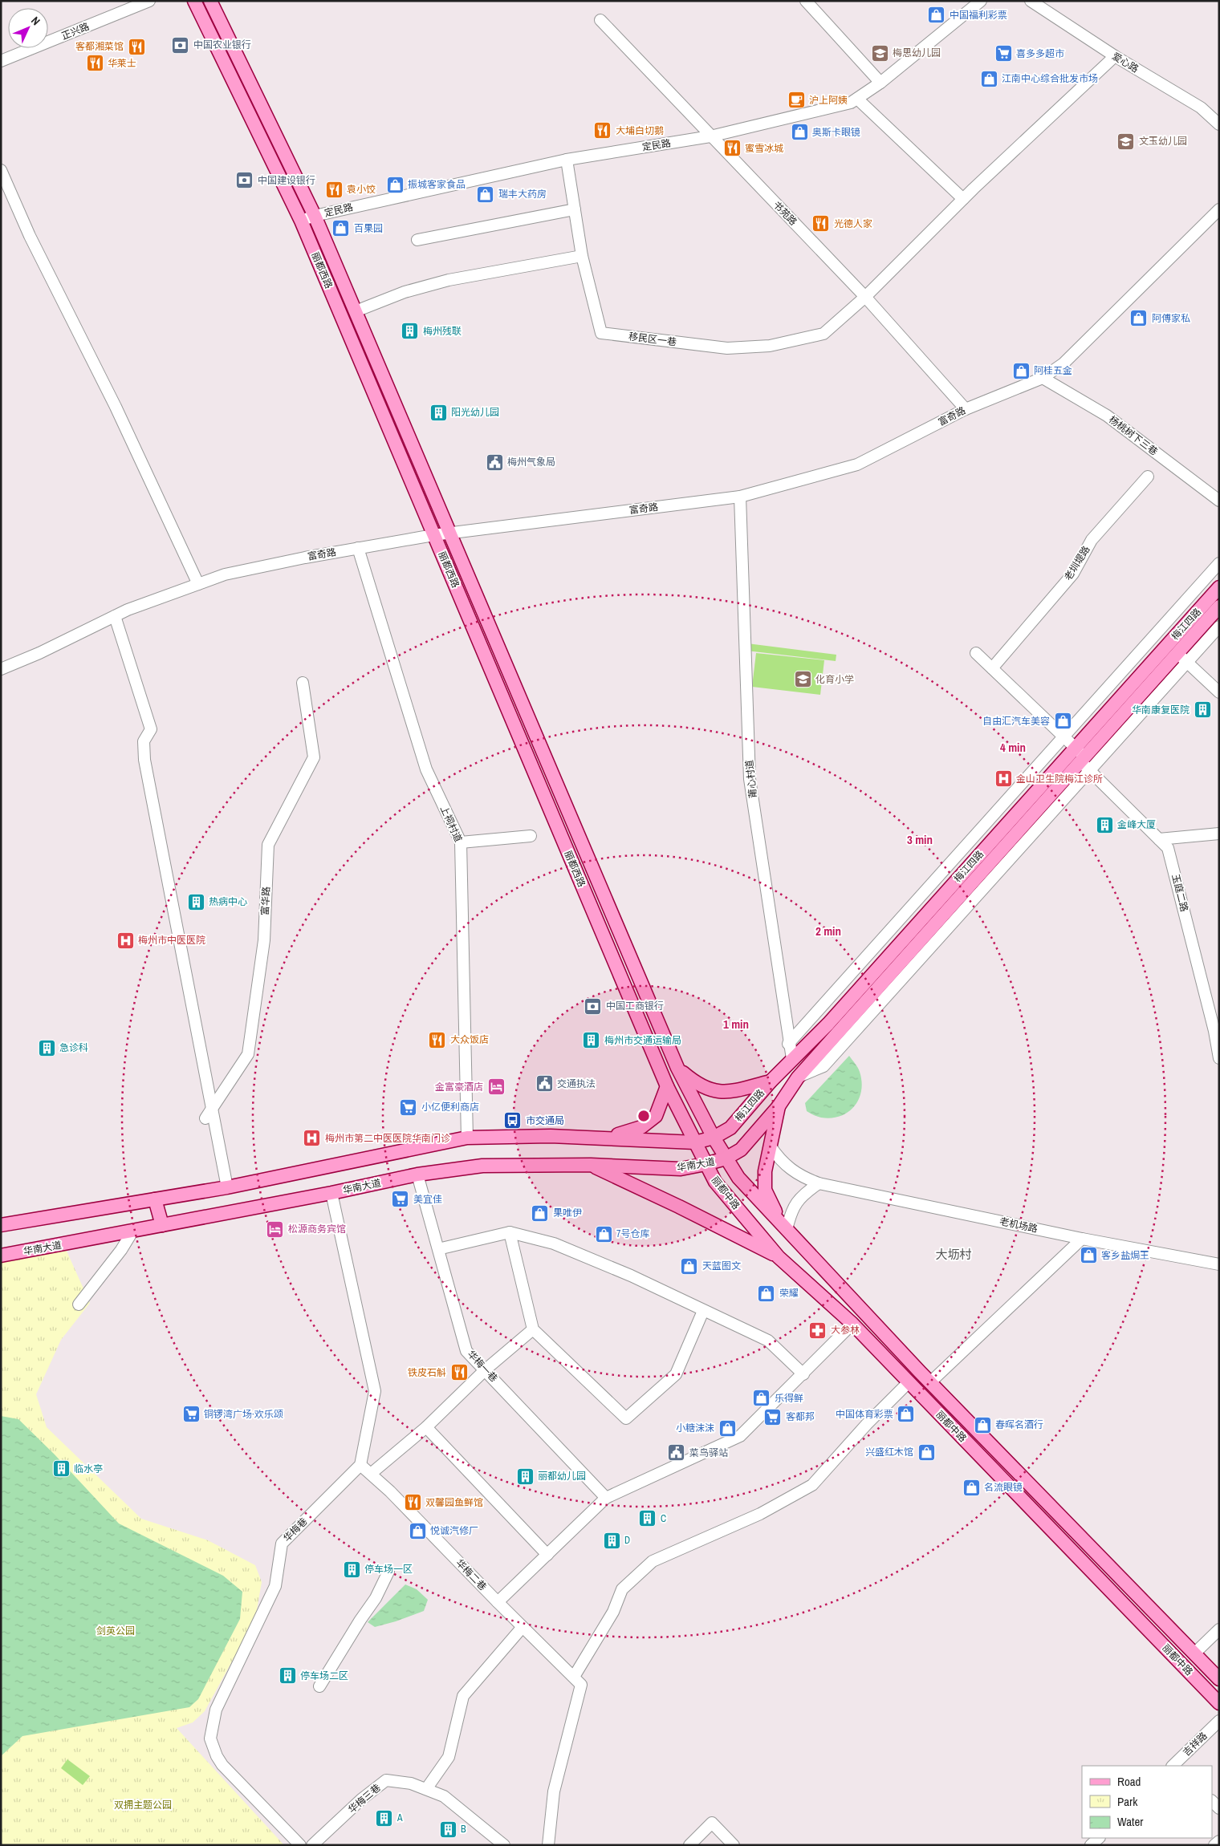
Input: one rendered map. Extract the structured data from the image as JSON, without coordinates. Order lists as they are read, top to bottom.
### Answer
{
  "streets": {
    "main road": [
      "丽都西路",
      "梅江四路",
      "华南大道",
      "丽都中路"
    ],
    "street": [
      "正兴路",
      "爱心路",
      "定民路",
      "书苑路",
      "移民区一巷",
      "富奇路",
      "杨桃树下三巷",
      "老圳堤路",
      "莆心村道",
      "上祠村道",
      "玉庭二路",
      "富华路",
      "老机场路",
      "华梅一巷",
      "华梅巷",
      "华梅二巷",
      "吉祥路",
      "华梅三巷"
    ]
  },
  "crossings": [
    ["定民路", "书苑路"],
    ["定民路", "丽都西路"],
    ["定民路", "移民区一巷"],
    ["书苑路", "移民区一巷"],
    ["书苑路", "富奇路"],
    ["丽都西路", "富奇路"],
    ["丽都西路", "梅江四路"],
    ["丽都西路", "丽都中路"],
    ["富奇路", "杨桃树下三巷"],
    ["富奇路", "莆心村道"],
    ["富奇路", "上祠村道"],
    ["老圳堤路", "玉庭二路"],
    ["梅江四路", "莆心村道"],
    ["梅江四路", "玉庭二路"],
    ["梅江四路", "华南大道"],
    ["梅江四路", "丽都中路"],
    ["华南大道", "丽都中路"],
    ["华南大道", "华梅一巷"],
    ["华梅巷", "华梅二巷"]
  ],
  "districts": ["大坜村"],
  "parks": ["剑英公园", "双拥主题公园"],
  "places": {
    "shop": [
      "中国福利彩票",
      "江南中心综合批发市场",
      "奥斯卡眼镜",
      "振城客家食品",
      "瑞丰大药房",
      "百果园",
      "阿傅家私",
      "阿桂五金",
      "自由汇汽车美容",
      "果唯伊",
      "7号仓库",
      "客乡盐焗王",
      "天蓝图文",
      "荣耀",
      "乐得鲜",
      "中国体育彩票",
      "春晖名酒行",
      "小糖沫沫",
      "兴盛红木馆",
      "名流眼镜",
      "悦诚汽修厂"
    ],
    "bank": ["中国农业银行", "中国建设银行", "中国工商银行"],
    "restaurant": [
      "客都湘菜馆",
      "华莱士",
      "大埔白切鹅",
      "蜜雪冰城",
      "袁小饺",
      "光德人家",
      "大众饭店",
      "铁皮石斛",
      "双馨园鱼鲜馆"
    ],
    "school or university": ["梅思幼儿园", "文玉幼儿园", "化育小学"],
    "supermarket": [
      "喜多多超市",
      "小亿便利商店",
      "美宜佳",
      "铜锣湾广场·欢乐颂",
      "客都邦"
    ],
    "cafe": ["沪上阿姨"],
    "building": [
      "梅州残联",
      "阳光幼儿园",
      "华南康复医院",
      "金峰大厦",
      "热病中心",
      "梅州市交通运输局",
      "急诊科",
      "临水亭",
      "丽都幼儿园",
      "C",
      "D",
      "停车场一区",
      "停车场二区",
      "A",
      "B"
    ],
    "public building": ["梅州气象局", "交通执法", "菜鸟驿站"],
    "hospital": ["金山卫生院梅江诊所", "梅州市中医医院", "梅州市第二中医医院华南门诊"],
    "hotel": ["金富豪酒店", "松源商务宾馆"],
    "bus stop": ["市交通局"],
    "pharmacy": ["大参林"]
  },
  "legend": ["Road", "Park", "Water"],
  "north": "top right",
  "rings": [
    "4 min",
    "3 min",
    "2 min",
    "1 min"
  ]
}
